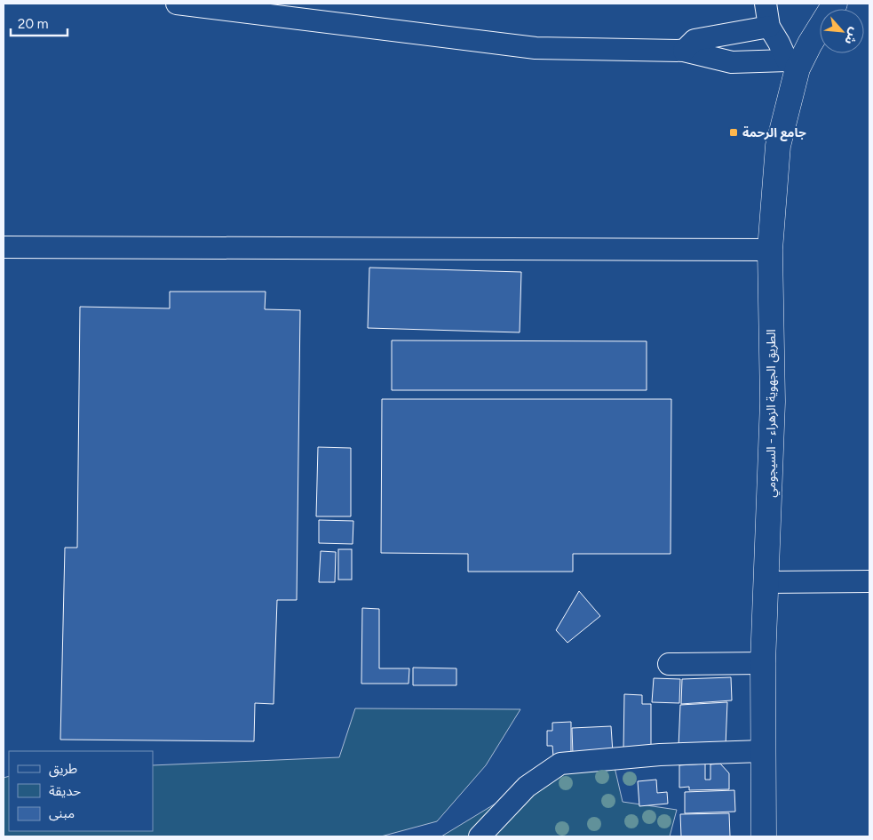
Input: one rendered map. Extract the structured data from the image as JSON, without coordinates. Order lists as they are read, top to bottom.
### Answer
{
  "streets": {
    "main road": ["الطريق الجهوية الزهراء - السيجومي"]
  },
  "places": {
    "transit": ["جامع الرحمة"]
  },
  "legend": ["طريق", "حديقة", "مبنى"],
  "scale_bar": "20 m",
  "north": "bottom right"
}
